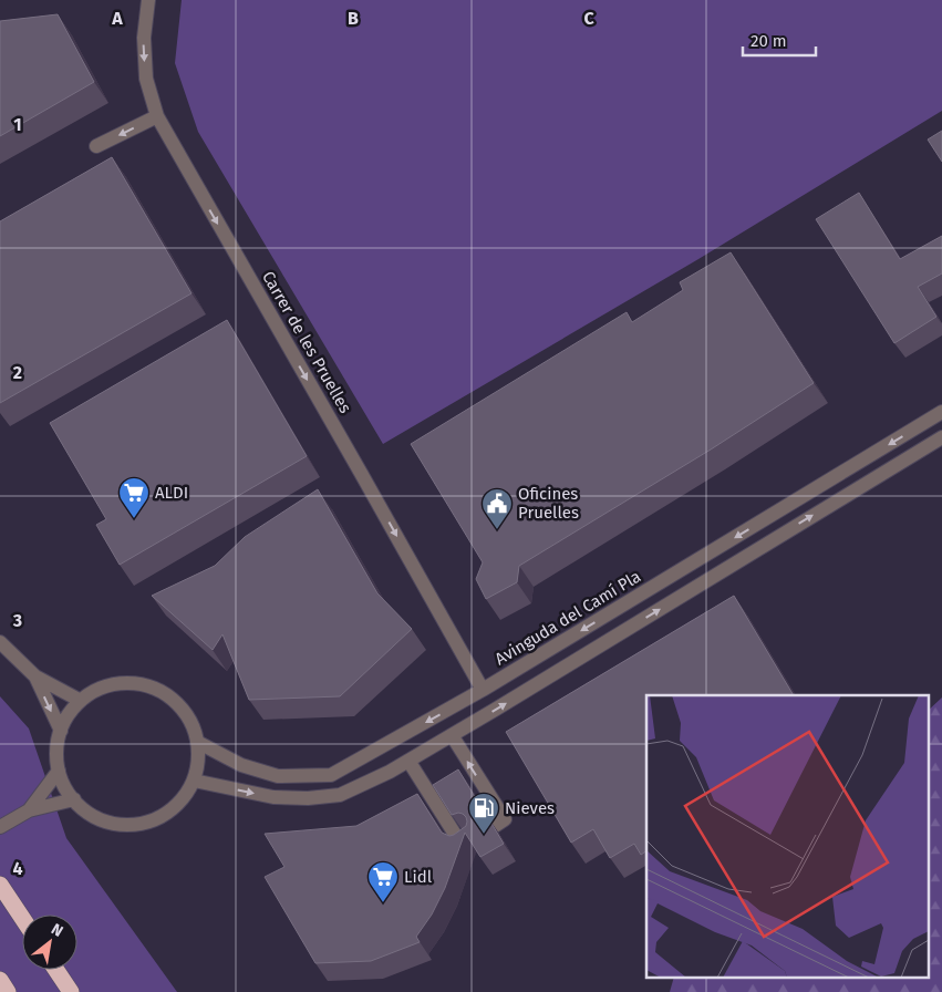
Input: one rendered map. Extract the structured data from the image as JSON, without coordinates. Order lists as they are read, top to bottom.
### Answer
{
  "streets": {
    "street": ["Carrer de les Pruelles", "Avinguda del Camí Pla"]
  },
  "crossings": [
    ["Carrer de les Pruelles", "Avinguda del Camí Pla"]
  ],
  "one_way": ["Carrer de les Pruelles"],
  "places": {
    "supermarket": ["ALDI", "Lidl"],
    "public building": ["Oficines Pruelles"],
    "fuel station": ["Nieves"]
  },
  "scale_bar": "20 m",
  "north": "top right",
  "grid": {
    "columns": ["A", "B", "C"],
    "rows": [
      "1",
      "2",
      "3",
      "4"
    ]
  }
}
